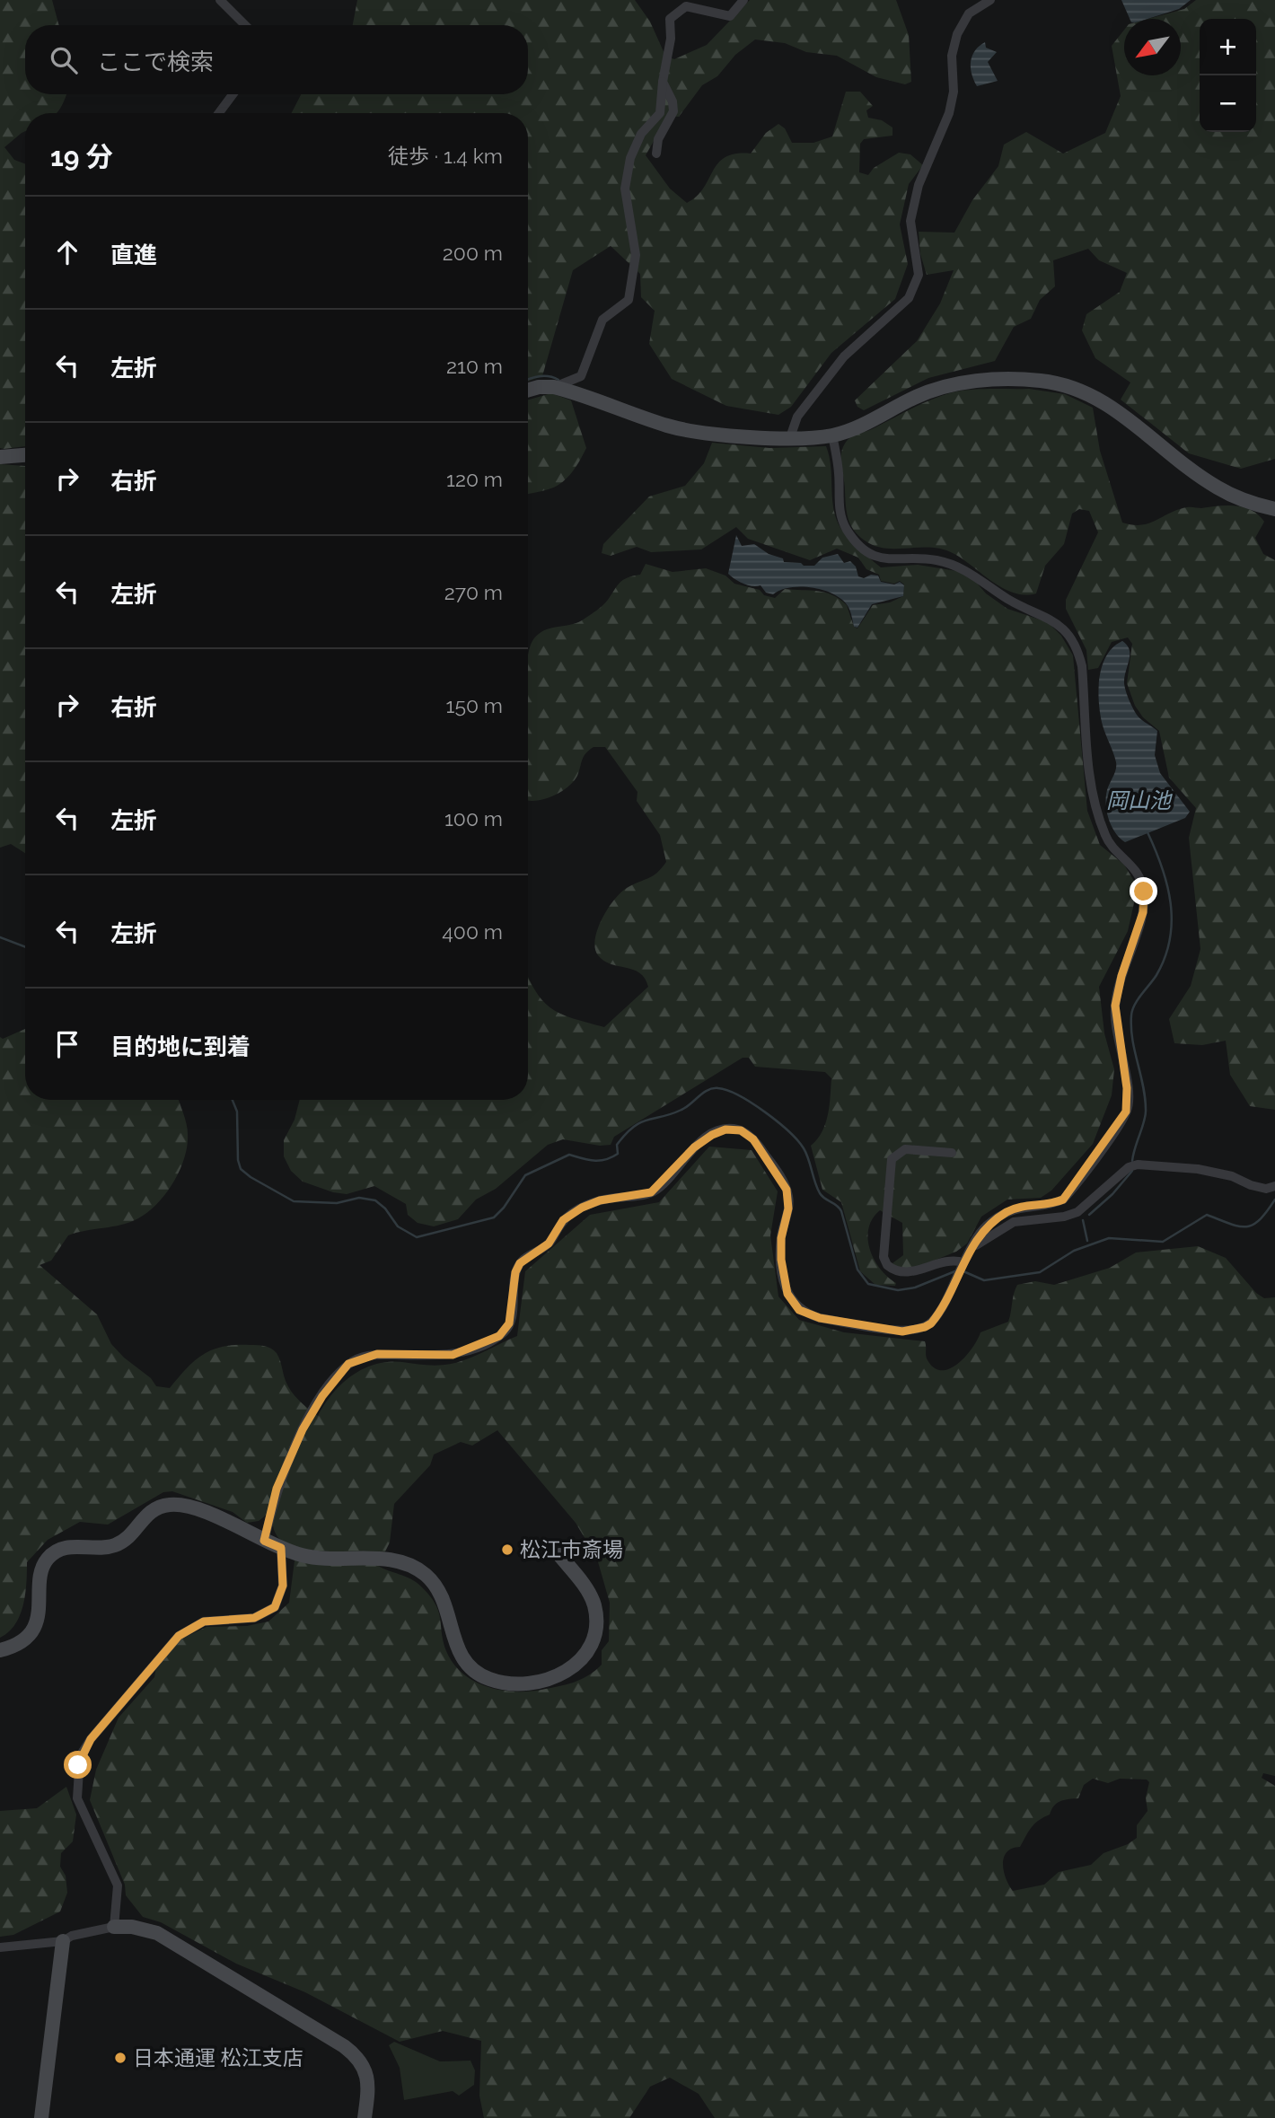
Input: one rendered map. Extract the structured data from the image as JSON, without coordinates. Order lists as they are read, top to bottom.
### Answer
{
  "water": ["岡山池"],
  "places": ["松江市斎場", "日本通運 松江支店"],
  "north": "bottom left",
  "page": {
    "map_buttons": ["+", "−"],
    "search": "ここで検索",
    "heading": ["19 分", "徒歩 · 1.4 km"],
    "list": [
      ["直進", "200 m"],
      ["左折", "210 m"],
      ["右折", "120 m"],
      ["左折", "270 m"],
      ["右折", "150 m"],
      ["左折", "100 m"],
      ["左折", "400 m"],
      "目的地に到着"
    ]
  }
}
